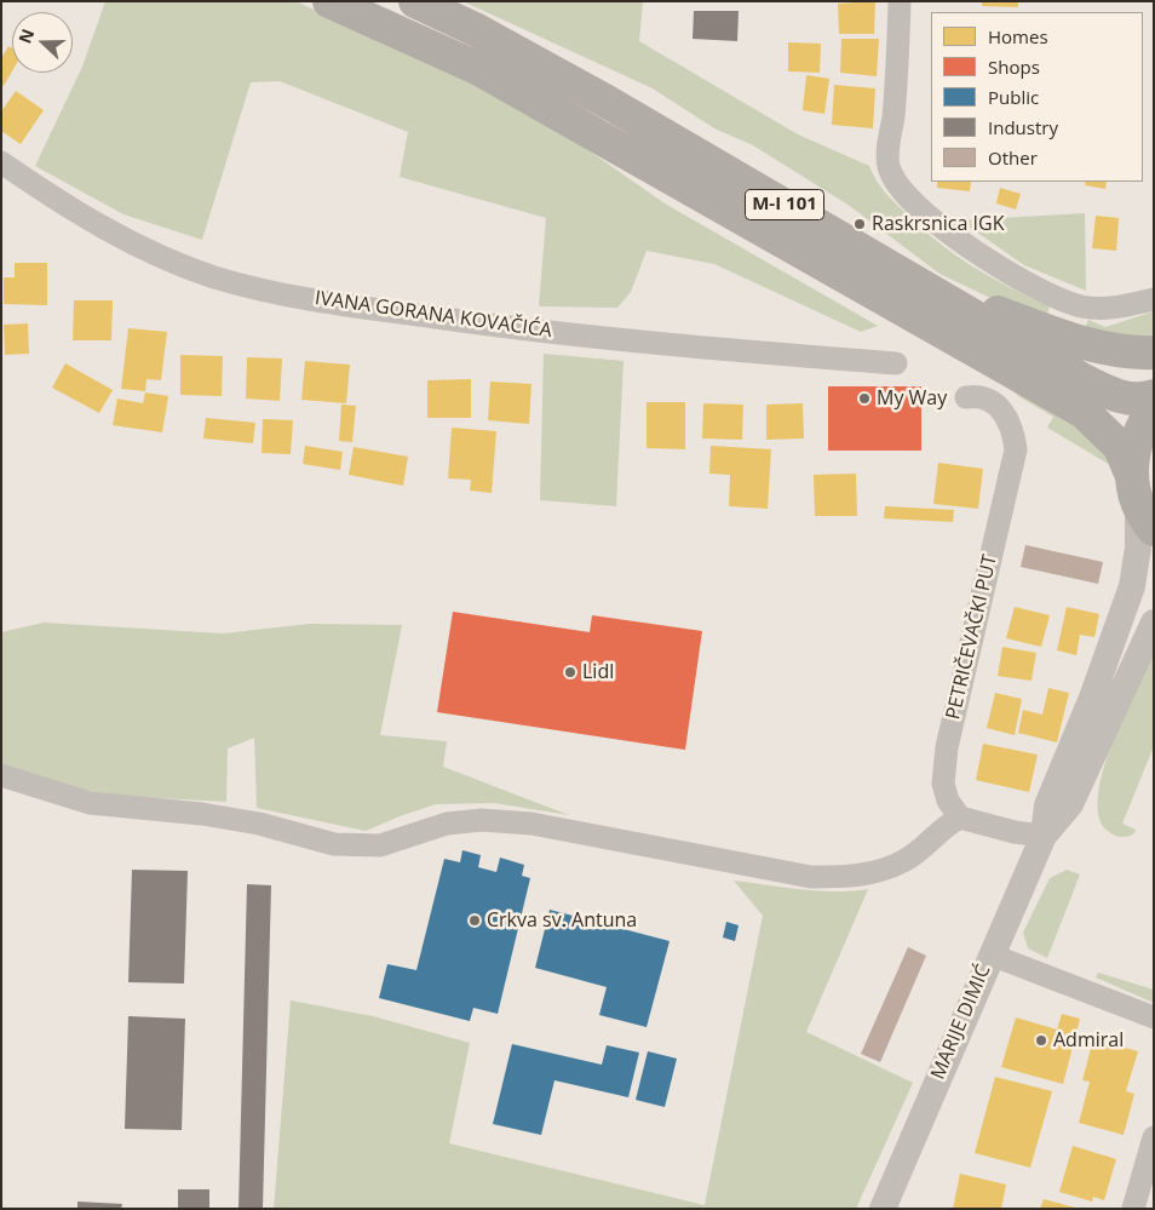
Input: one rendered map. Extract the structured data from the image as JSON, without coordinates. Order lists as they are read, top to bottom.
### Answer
{
  "streets": {
    "main road": ["M-I 101"],
    "street": ["IVANA GORANA KOVAČIĆA", "PETRIČEVAČKI PUT", "MARIJE DIMIĆ"]
  },
  "crossings": [
    ["M-I 101", "MARIJE DIMIĆ"]
  ],
  "places": [
    "Raskrsnica IGK",
    "My Way",
    "Lidl",
    "Crkva sv. Antuna",
    "Admiral"
  ],
  "legend": [
    "Homes",
    "Shops",
    "Public",
    "Industry",
    "Other"
  ],
  "north": "left"
}
